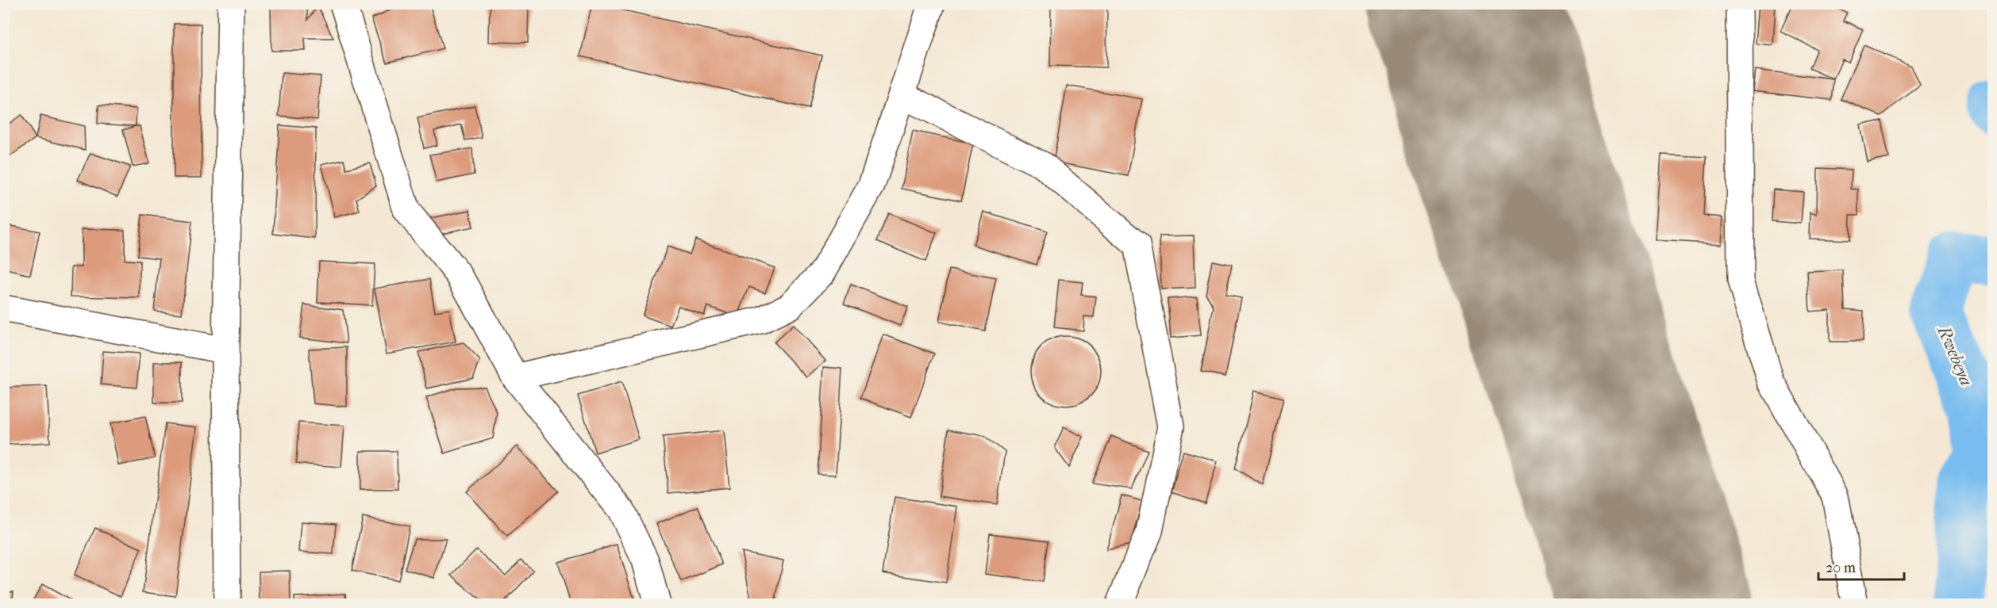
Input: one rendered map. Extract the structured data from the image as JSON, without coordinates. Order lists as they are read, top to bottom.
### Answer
{
  "water": ["Rwebeya"],
  "scale_bar": "20 m"
}
